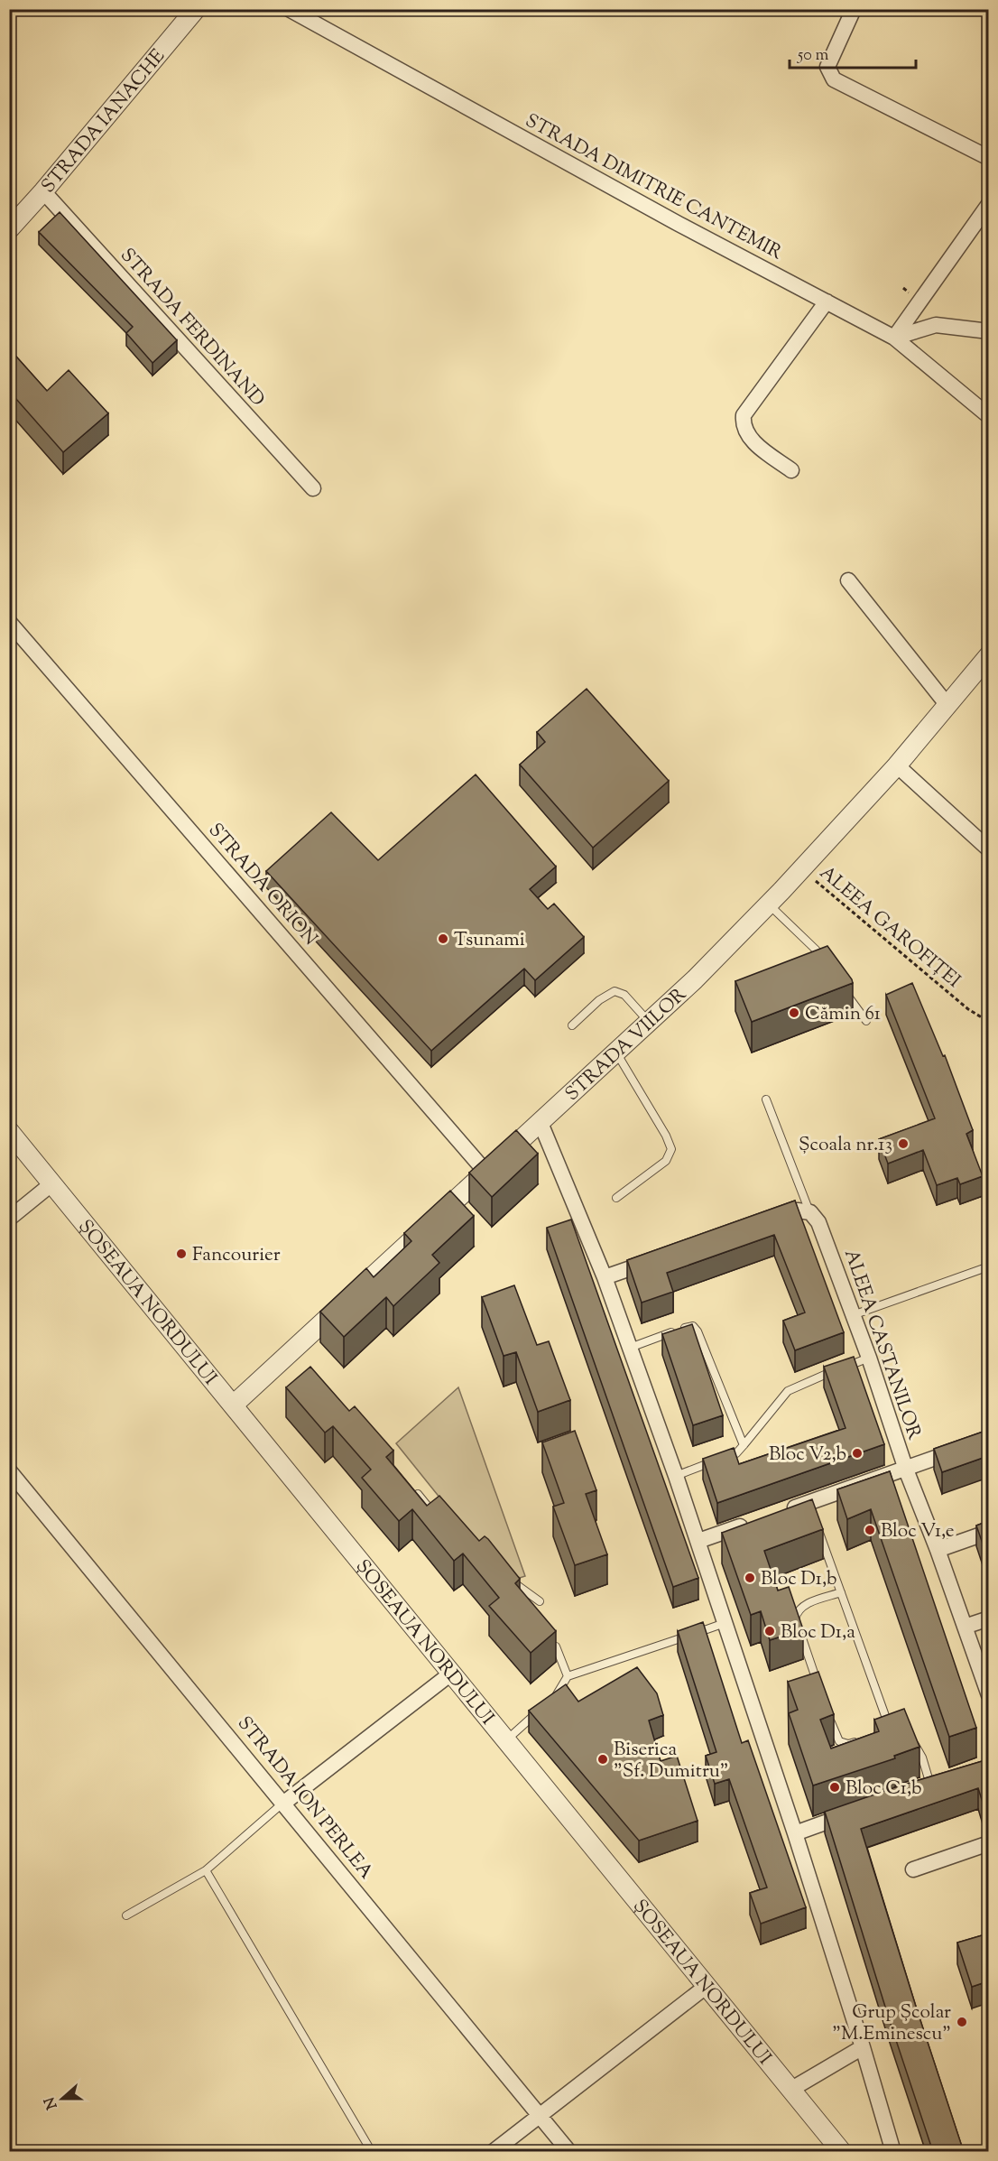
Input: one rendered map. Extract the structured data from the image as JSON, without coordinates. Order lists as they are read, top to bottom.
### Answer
{
  "streets": {
    "street": [
      "STRADA IANACHE",
      "STRADA DIMITRIE CANTEMIR",
      "STRADA FERDINAND",
      "STRADA ORION",
      "STRADA VIILOR",
      "ȘOSEAUA NORDULUI",
      "ALEEA CASTANILOR",
      "STRADA ION PERLEA"
    ],
    "path": ["ALEEA GAROFIȚEI"]
  },
  "crossings": [
    ["STRADA IANACHE", "STRADA FERDINAND"],
    ["STRADA ORION", "STRADA VIILOR"],
    ["ALEEA GAROFIȚEI", "STRADA VIILOR"],
    ["STRADA VIILOR", "ȘOSEAUA NORDULUI"]
  ],
  "places": [
    "Tsunami",
    "Cămin 61",
    "Școala nr.13",
    "Fancourier",
    "Bloc V2,b",
    "Bloc V1,e",
    "Bloc D1,b",
    "Bloc D1,a",
    "Biserica \"Sf. Dumitru\"",
    "Bloc C1,b",
    "Grup Școlar \"M.Eminescu\""
  ],
  "scale_bar": "50 m",
  "north": "left"
}
